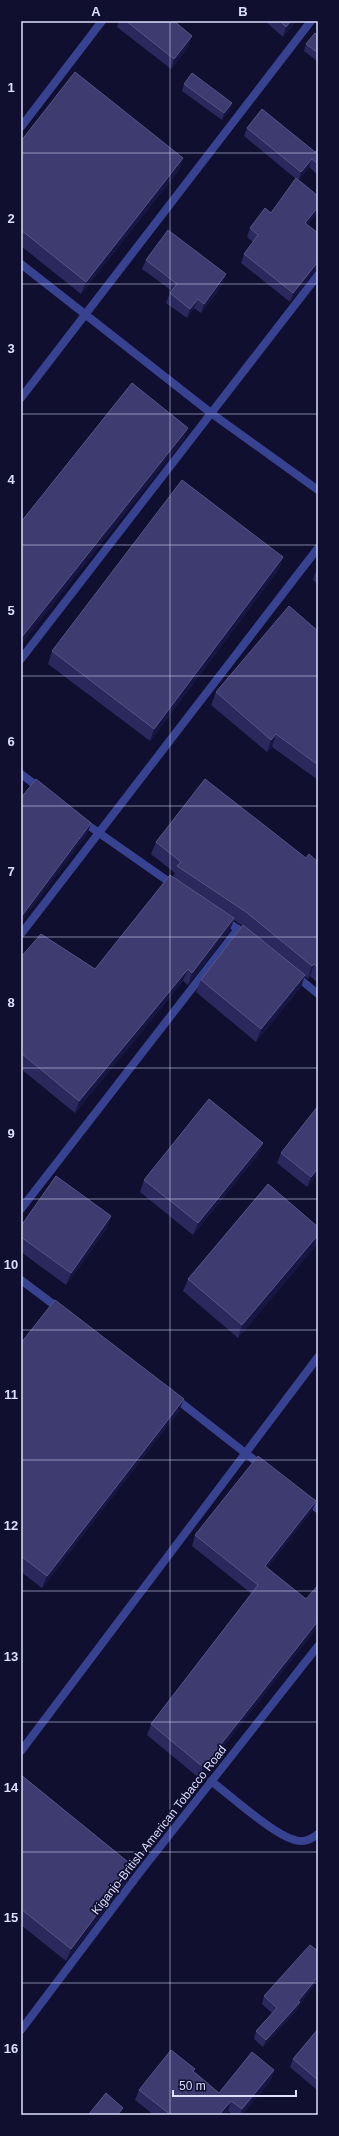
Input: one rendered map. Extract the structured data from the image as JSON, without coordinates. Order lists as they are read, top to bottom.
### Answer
{
  "streets": {
    "street": ["Kiganjo-British American Tobacco Road"]
  },
  "scale_bar": "50 m",
  "grid": {
    "columns": ["A", "B"],
    "rows": [
      "1",
      "2",
      "3",
      "4",
      "5",
      "6",
      "7",
      "8",
      "9",
      "10",
      "11",
      "12",
      "13",
      "14",
      "15",
      "16"
    ]
  }
}
